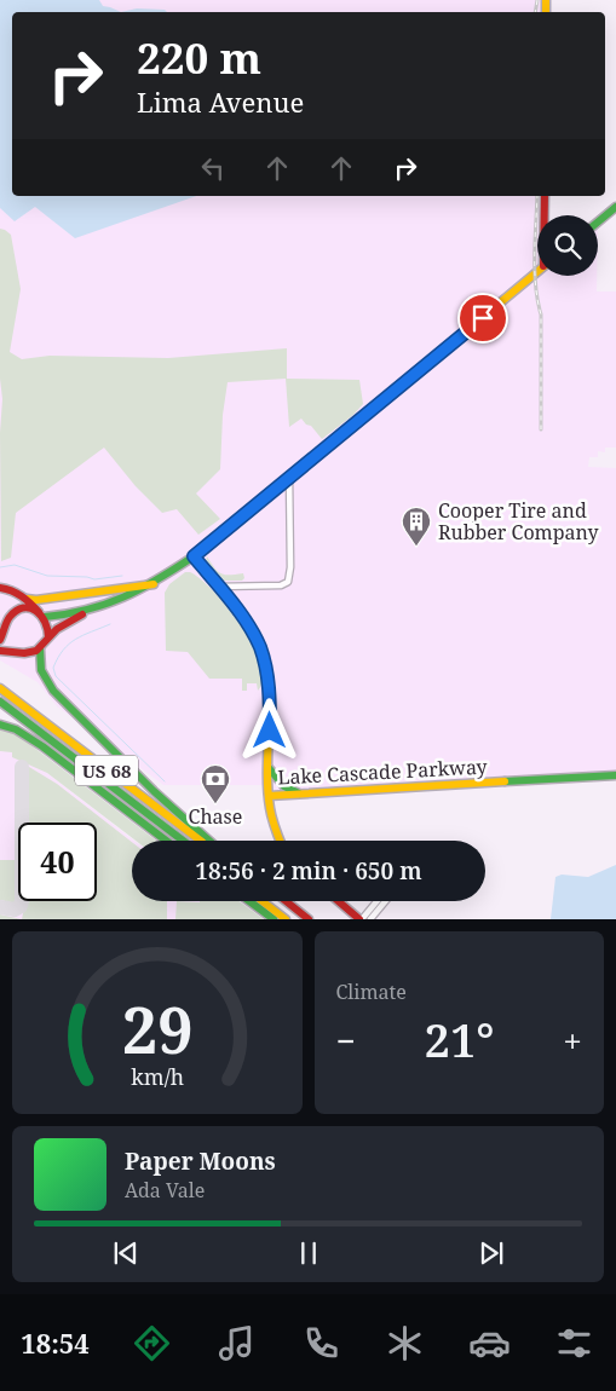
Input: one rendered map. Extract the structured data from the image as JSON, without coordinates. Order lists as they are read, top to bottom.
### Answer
{
  "streets": {
    "main road": ["US 68", "Lake Cascade Parkway"]
  },
  "places": {
    "building": ["Cooper Tire and Rubber Company"],
    "bank": ["Chase"]
  },
  "page": {
    "turn": ["220 m", "Lima Avenue"],
    "limit": "40",
    "trip": "18:56 · 2 min · 650 m",
    "tile": "Climate",
    "heat": ["−", "21°", "+"],
    "song": ["Paper Moons", "Ada Vale"],
    "tabs": "18:54",
    "gauge": ["29", "km/h"]
  }
}
